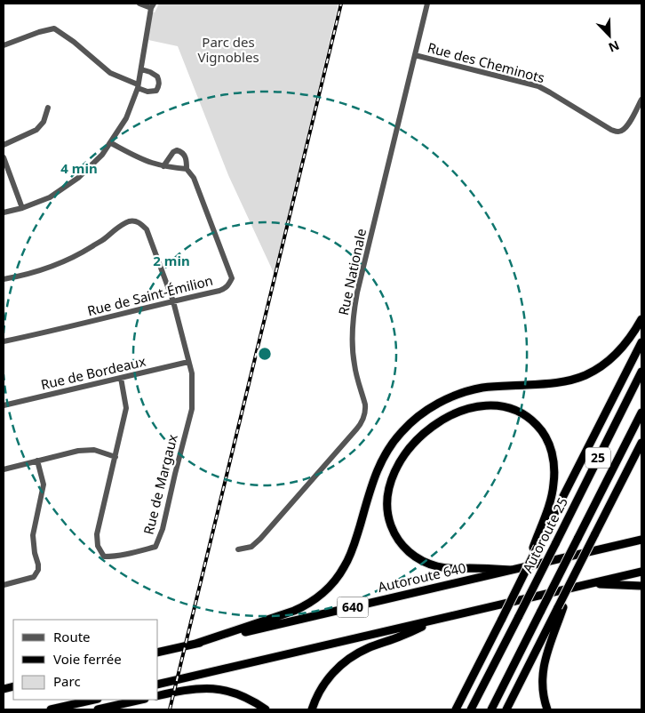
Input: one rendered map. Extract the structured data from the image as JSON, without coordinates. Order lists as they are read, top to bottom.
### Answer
{
  "streets": {
    "highway": [
      "25",
      "Autoroute 25",
      "Autoroute 640",
      "640"
    ],
    "street": [
      "Rue des Cheminots",
      "Rue Nationale",
      "Rue de Saint-Émilion",
      "Rue de Bordeaux",
      "Rue de Margaux"
    ]
  },
  "crossings": [
    ["Rue des Cheminots", "Rue Nationale"],
    ["Rue de Saint-Émilion", "Rue de Margaux"],
    ["Rue de Bordeaux", "Rue de Margaux"]
  ],
  "parks": ["Parc des Vignobles"],
  "legend": ["Route", "Voie ferrée", "Parc"],
  "north": "bottom right",
  "rings": ["4 min", "2 min"]
}
